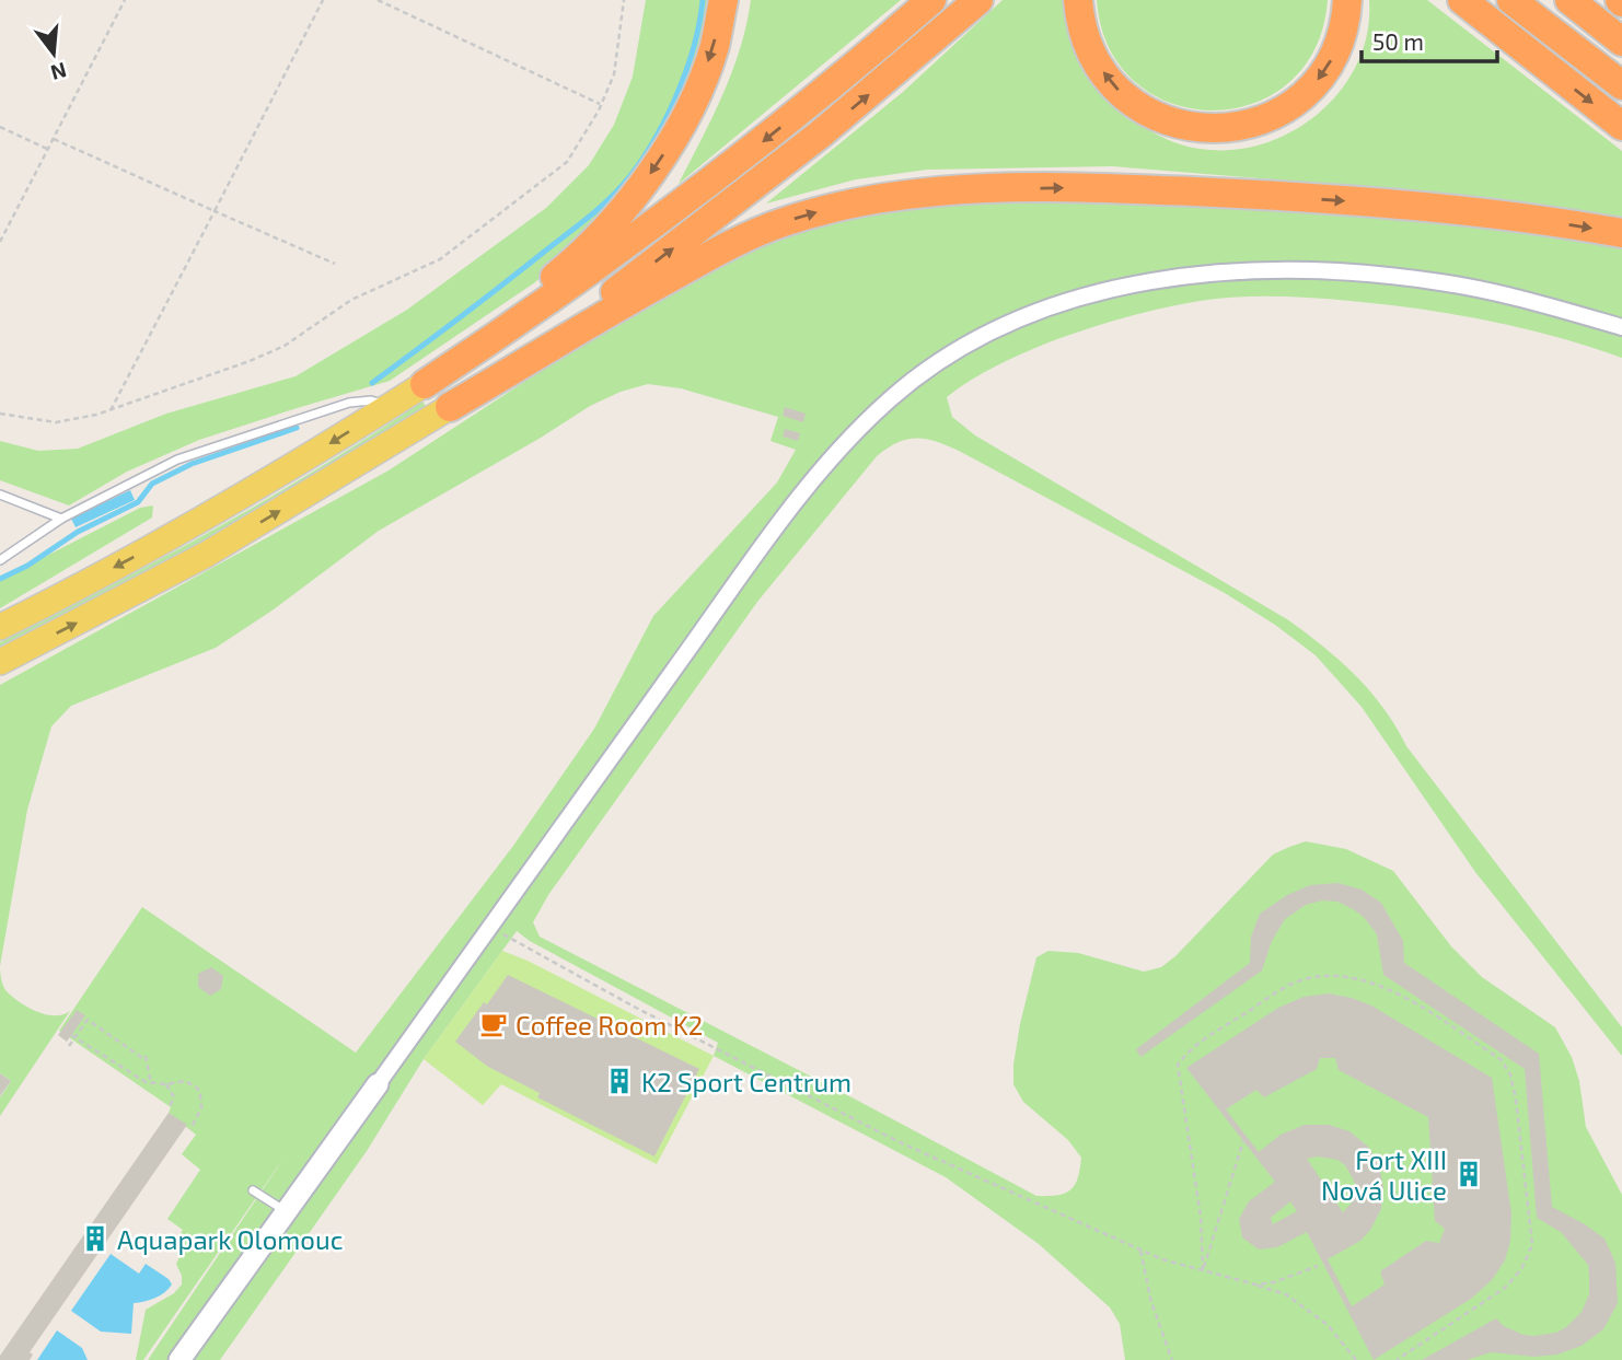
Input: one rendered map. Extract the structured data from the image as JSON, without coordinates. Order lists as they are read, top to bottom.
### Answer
{
  "places": {
    "cafe": ["Coffee Room K2"],
    "building": ["K2 Sport Centrum", "Fort XIII Nová Ulice", "Aquapark Olomouc"]
  },
  "scale_bar": "50 m",
  "north": "bottom"
}
